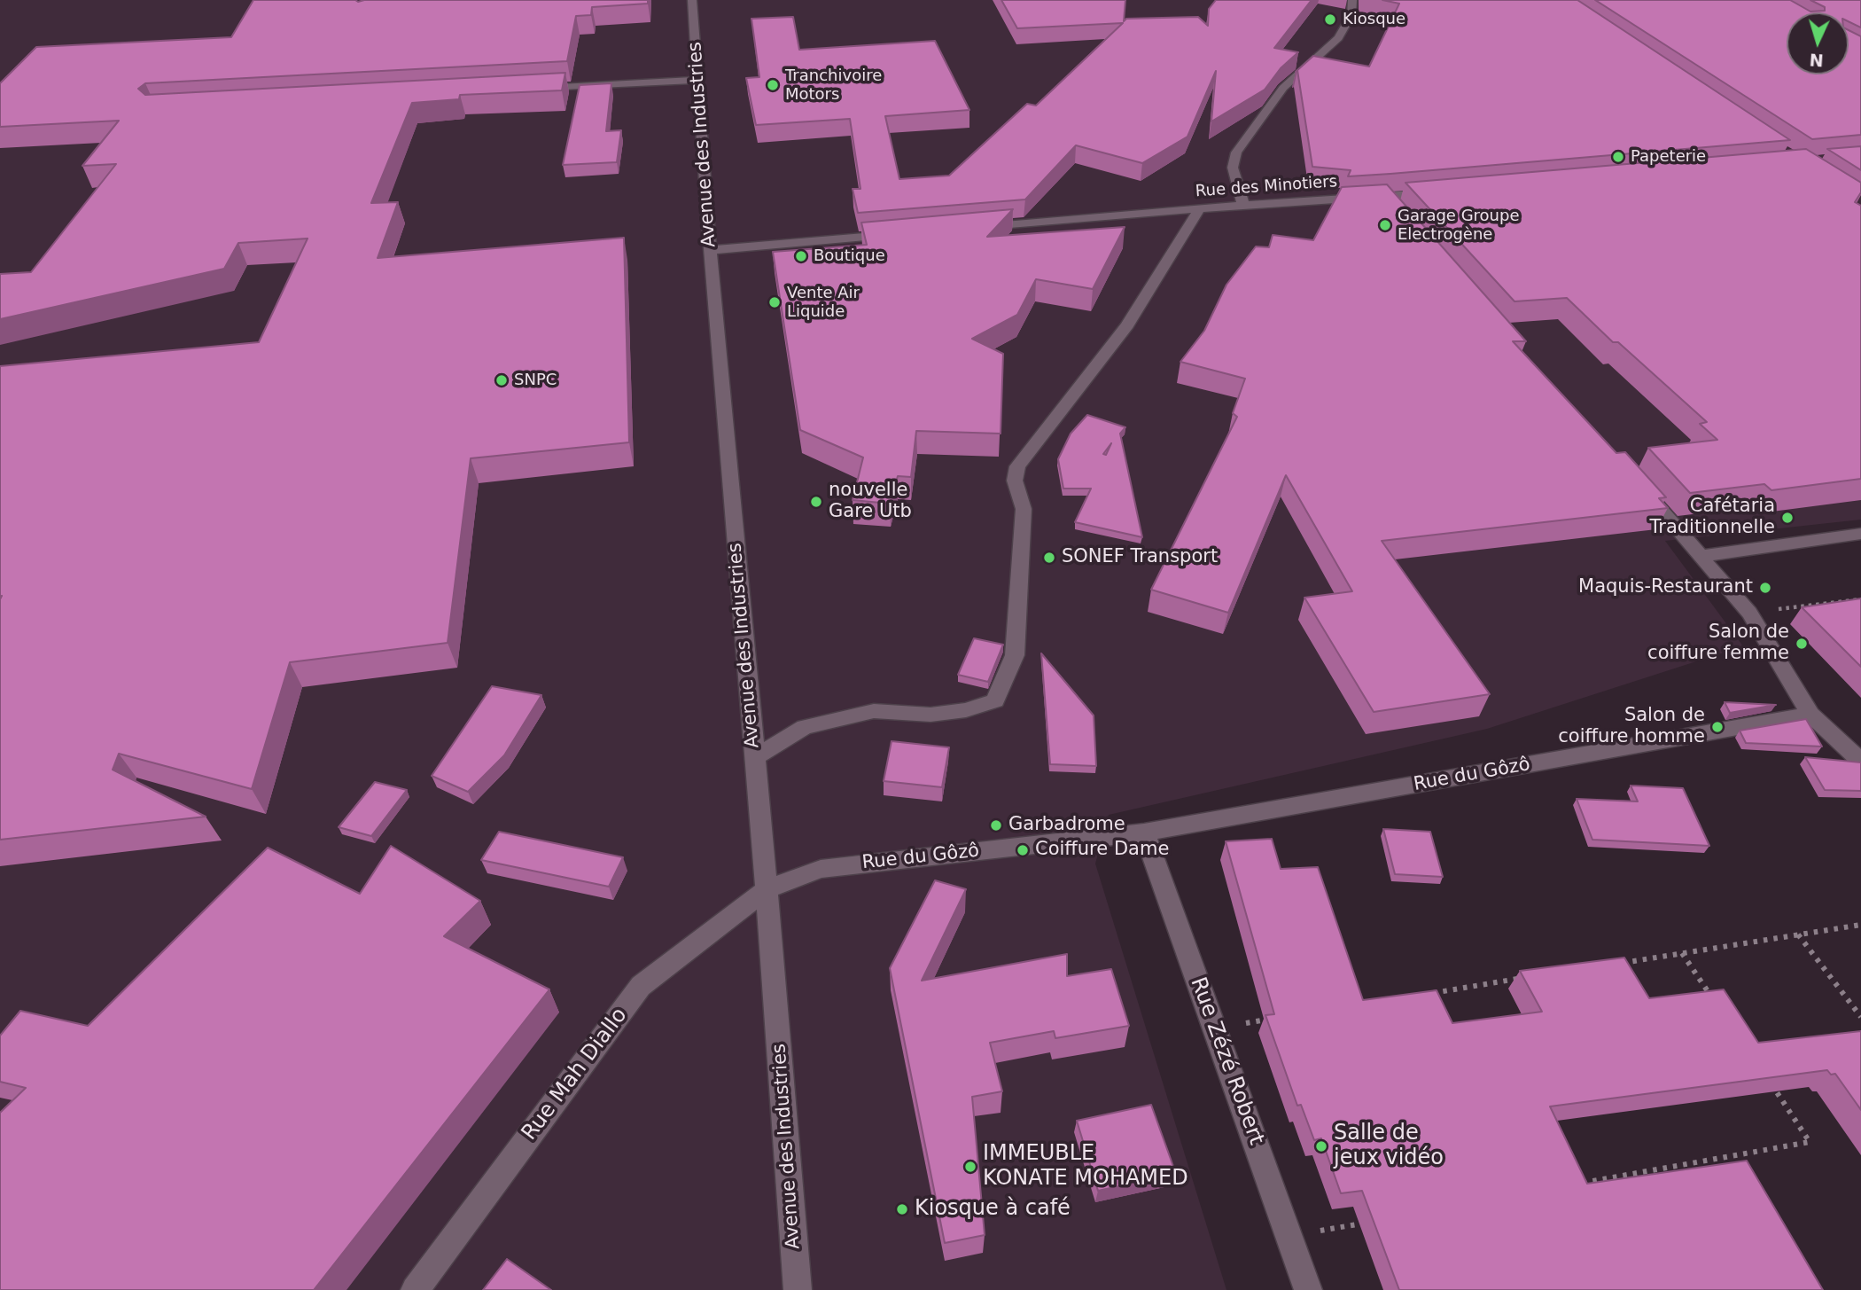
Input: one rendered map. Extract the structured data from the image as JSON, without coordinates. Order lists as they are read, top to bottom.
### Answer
{
  "streets": {
    "street": [
      "Avenue des Industries",
      "Rue des Minotiers",
      "Rue du Gôzô",
      "Rue Zézé Robert",
      "Rue Mah Diallo"
    ]
  },
  "crossings": [
    ["Avenue des Industries", "Rue du Gôzô"],
    ["Avenue des Industries", "Rue Mah Diallo"],
    ["Rue du Gôzô", "Rue Zézé Robert"],
    ["Rue du Gôzô", "Rue Mah Diallo"]
  ],
  "places": [
    "Kiosque",
    "Tranchivoire Motors",
    "Papeterie",
    "Garage Groupe Electrogène",
    "Boutique",
    "Vente Air Liquide",
    "SNPC",
    "nouvelle Gare Utb",
    "Cafétaria Traditionnelle",
    "SONEF Transport",
    "Maquis-Restaurant",
    "Salon de coiffure femme",
    "Salon de coiffure homme",
    "Garbadrome",
    "Coiffure Dame",
    "Salle de jeux vidéo",
    "IMMEUBLE KONATE MOHAMED",
    "Kiosque à café"
  ],
  "north": "bottom"
}
